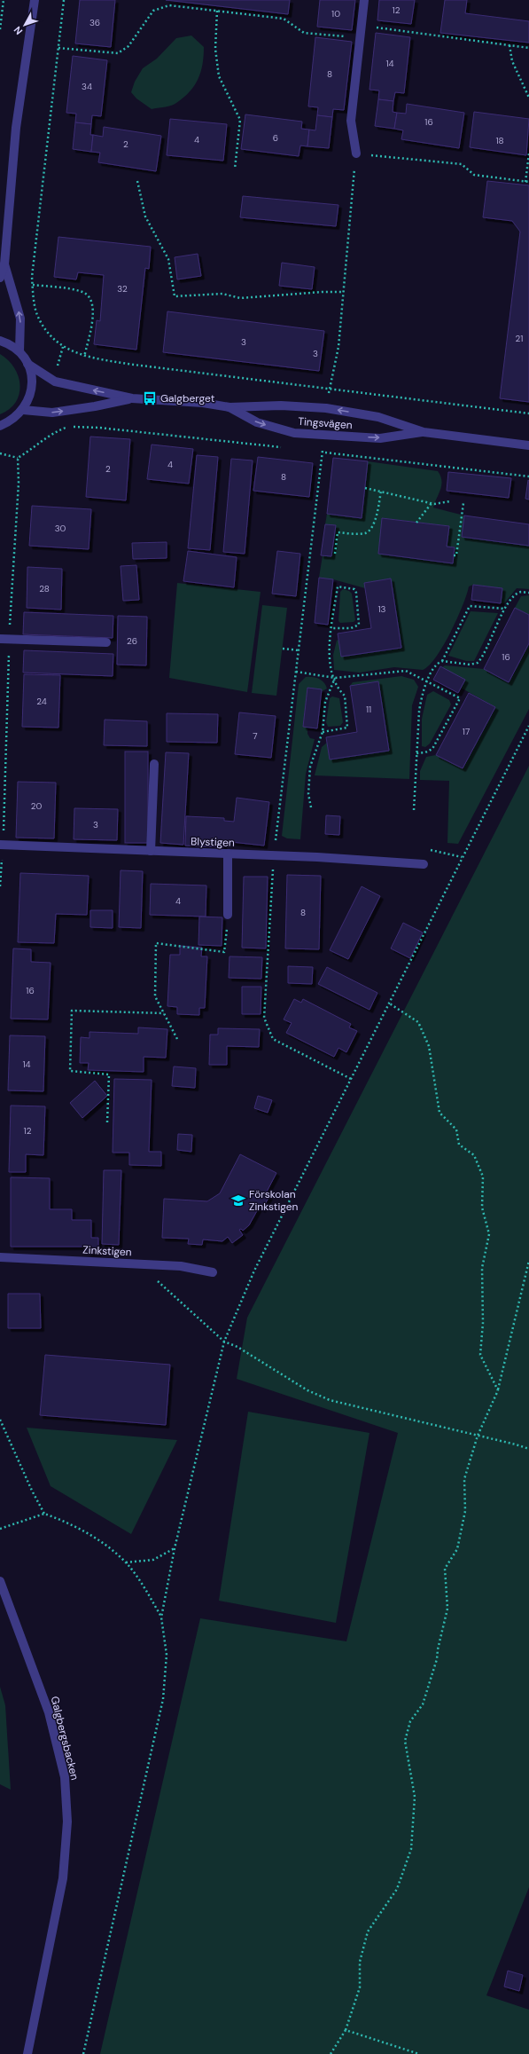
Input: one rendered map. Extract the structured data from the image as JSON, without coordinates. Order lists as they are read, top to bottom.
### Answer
{
  "streets": {
    "street": [
      "Tingsvägen",
      "Blystigen",
      "Zinkstigen",
      "Galgbergsbacken"
    ]
  },
  "places": {
    "bus stop": ["Galgberget"],
    "school or university": ["Förskolan Zinkstigen"]
  },
  "house_numbers": [
    "12",
    "10",
    "36",
    "14",
    "8",
    "34",
    "16",
    "6",
    "4",
    "18",
    "2",
    "32",
    "21",
    "3",
    "3",
    "4",
    "2",
    "8",
    "30",
    "28",
    "13",
    "26",
    "16",
    "24",
    "11",
    "17",
    "7",
    "20",
    "3",
    "4",
    "8",
    "16",
    "14",
    "12"
  ],
  "north": "bottom left"
}
